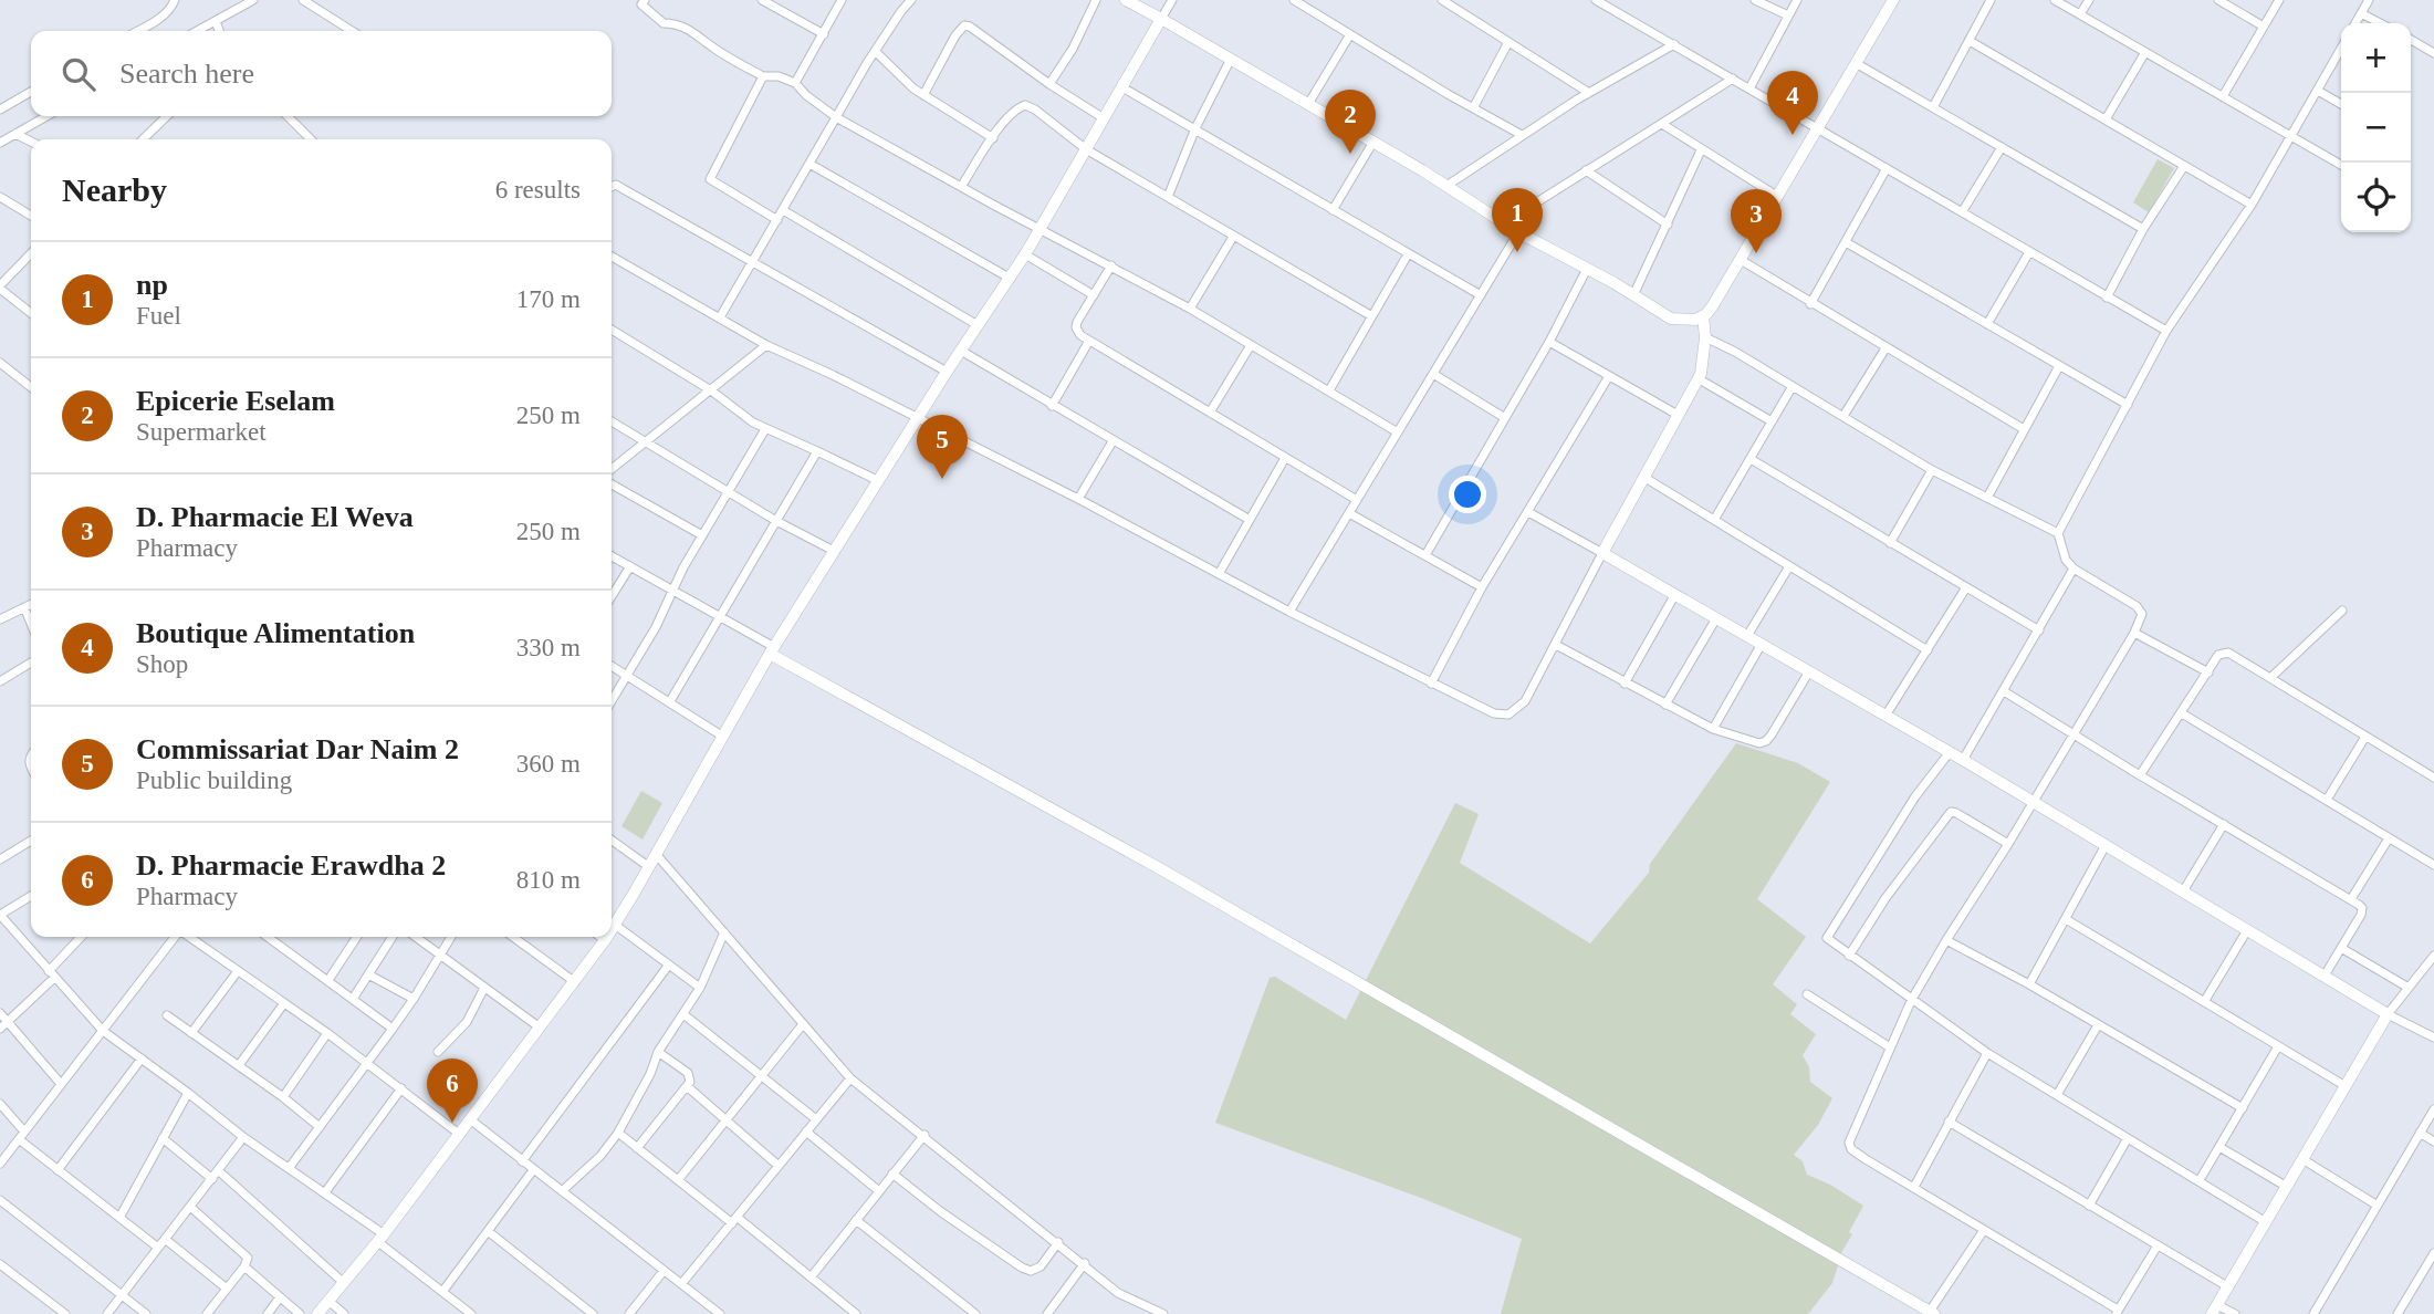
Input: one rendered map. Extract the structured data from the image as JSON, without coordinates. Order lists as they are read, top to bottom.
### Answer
{
  "page": {
    "map_buttons": ["+", "−"],
    "search": "Search here",
    "pins": [
      "4",
      "2",
      "1",
      "3",
      "5",
      "6"
    ],
    "heading": ["Nearby", "6 results"],
    "list": [
      {
        "mark": "1",
        "name": "np",
        "note": "Fuel",
        "value": "170 m"
      },
      {
        "mark": "2",
        "name": "Epicerie Eselam",
        "note": "Supermarket",
        "value": "250 m"
      },
      {
        "mark": "3",
        "name": "D. Pharmacie El Weva",
        "note": "Pharmacy",
        "value": "250 m"
      },
      {
        "mark": "4",
        "name": "Boutique Alimentation",
        "note": "Shop",
        "value": "330 m"
      },
      {
        "mark": "5",
        "name": "Commissariat Dar Naim 2",
        "note": "Public building",
        "value": "360 m"
      },
      {
        "mark": "6",
        "name": "D. Pharmacie Erawdha 2",
        "note": "Pharmacy",
        "value": "810 m"
      }
    ]
  }
}
